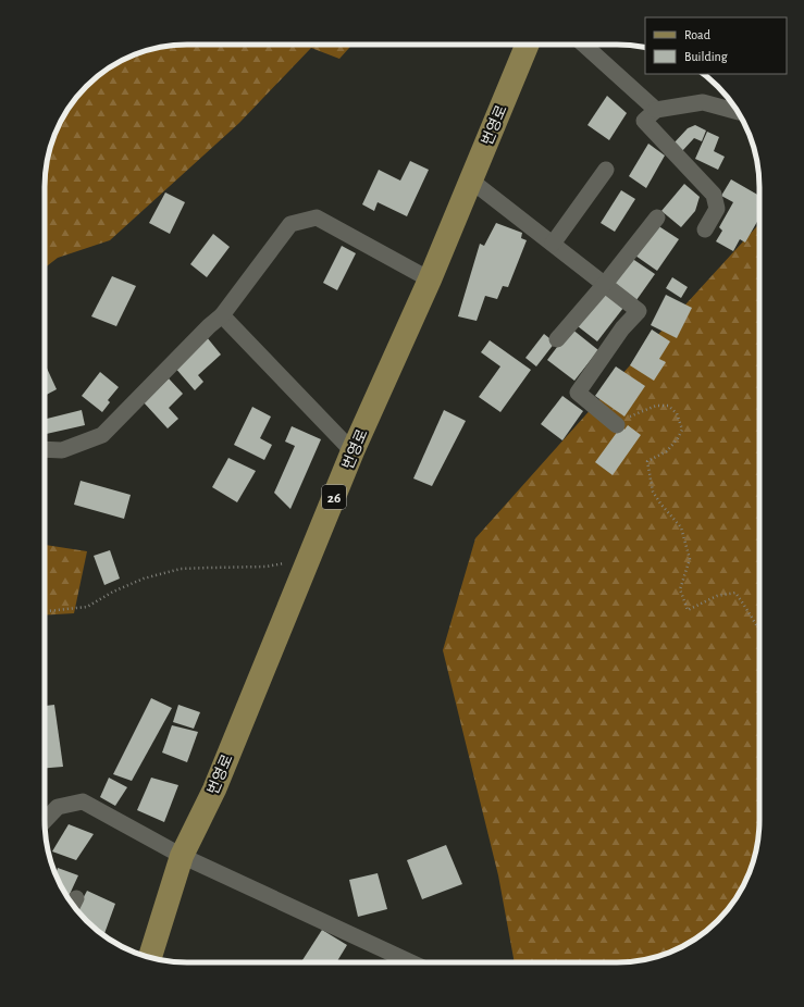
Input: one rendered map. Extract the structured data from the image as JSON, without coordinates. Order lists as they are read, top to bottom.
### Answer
{
  "streets": {
    "main road": ["번영로", "26"]
  },
  "legend": ["Road", "Building"]
}
